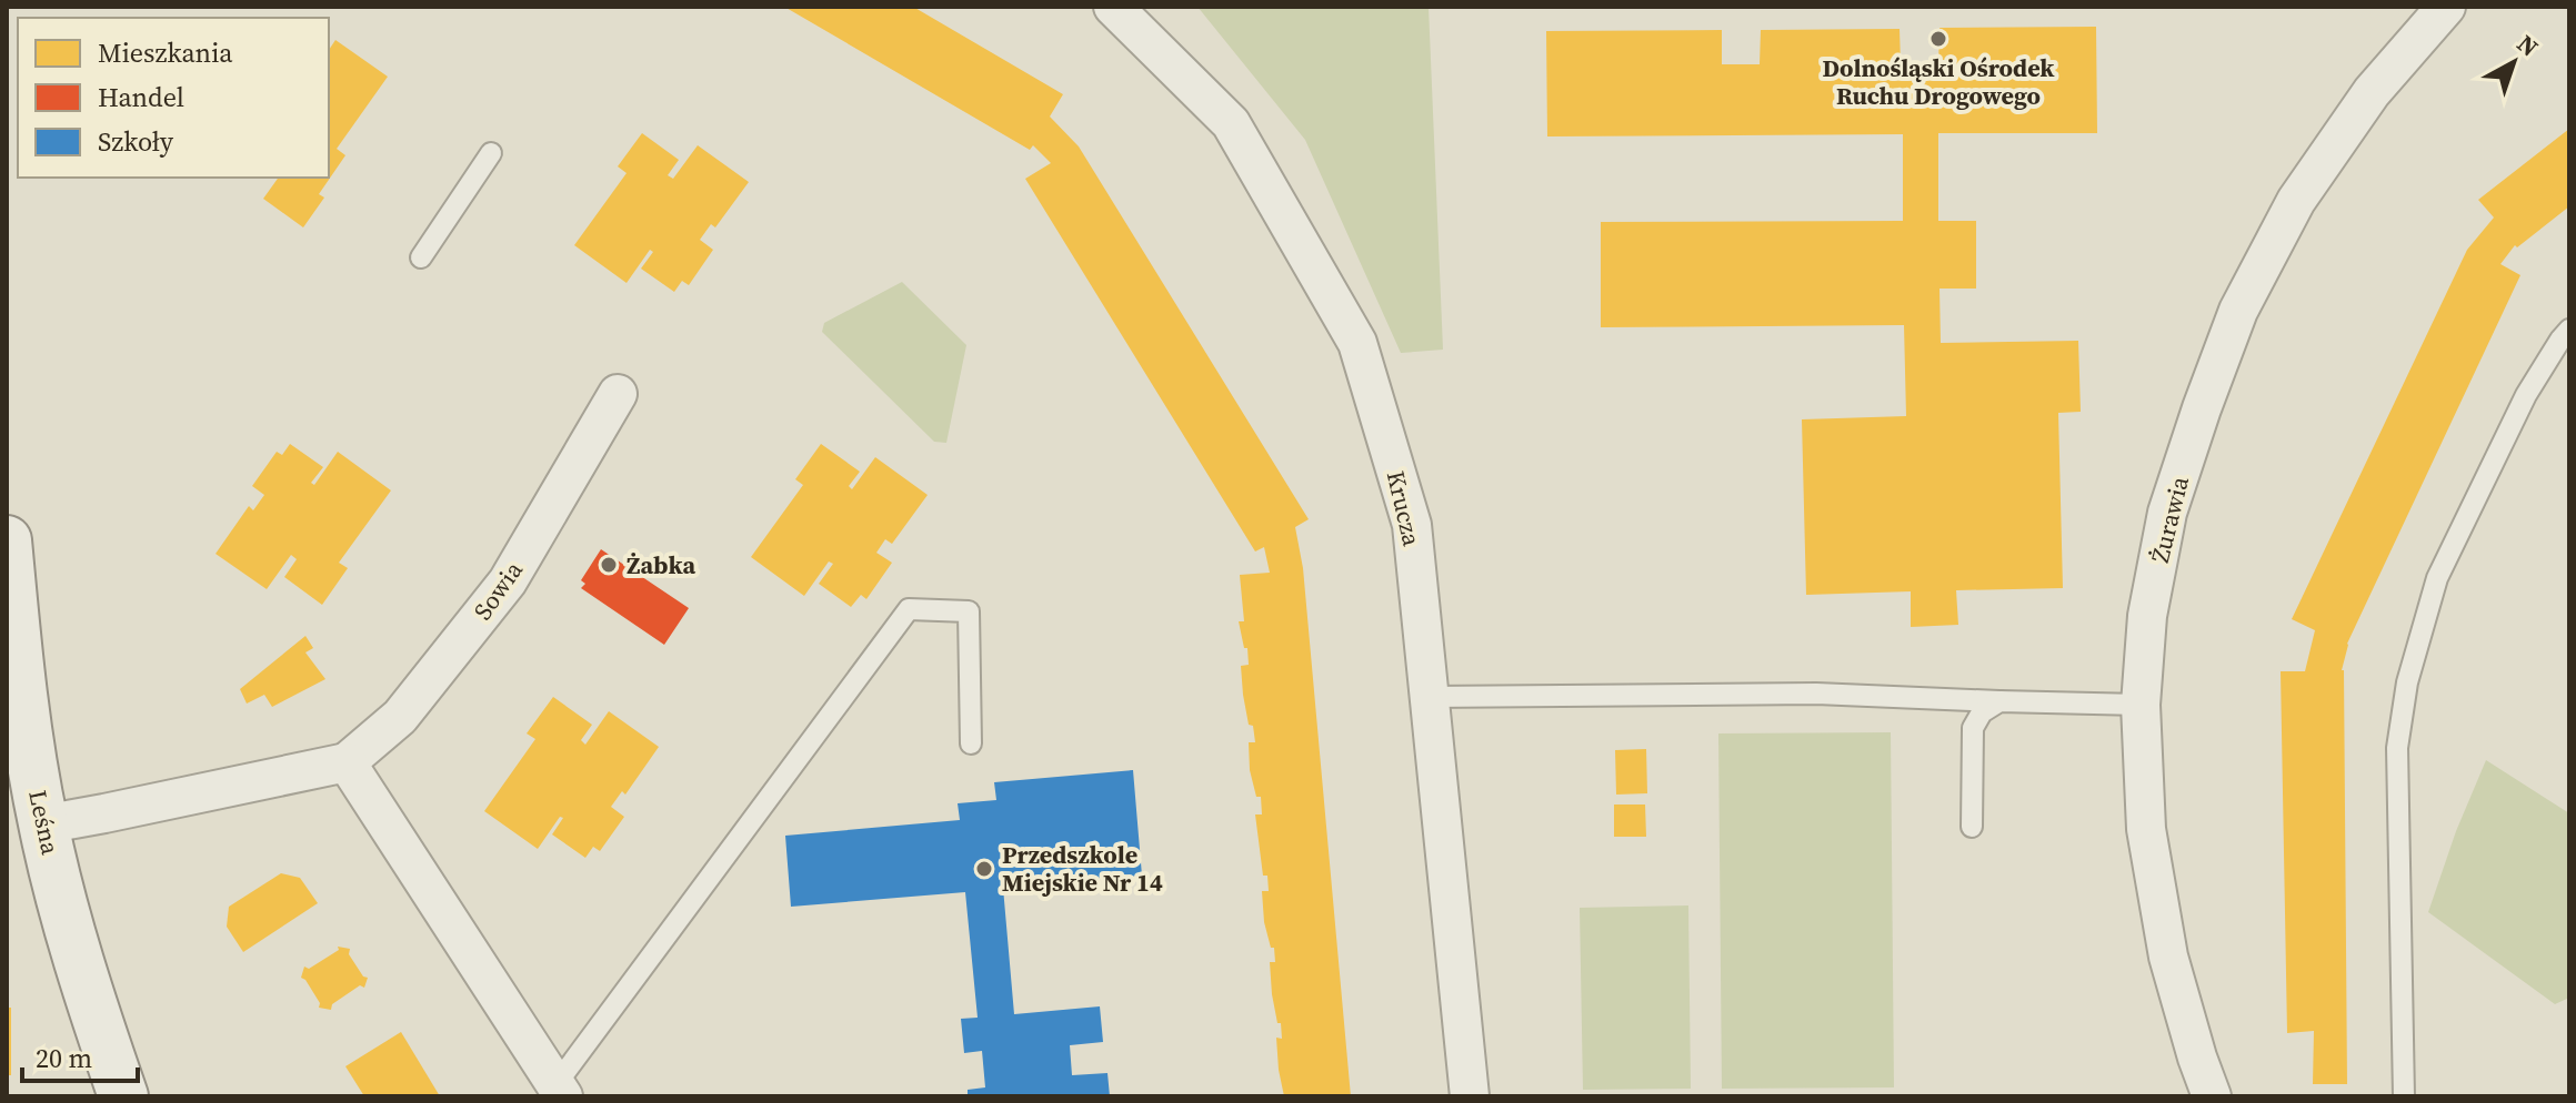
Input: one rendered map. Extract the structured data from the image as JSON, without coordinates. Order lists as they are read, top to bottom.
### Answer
{
  "streets": {
    "street": [
      "Krucza",
      "Żurawia",
      "Sowia",
      "Leśna"
    ]
  },
  "crossings": [
    ["Sowia", "Leśna"]
  ],
  "places": ["Dolnośląski Ośrodek Ruchu Drogowego", "Żabka", "Przedszkole Miejskie Nr 14"],
  "legend": ["Mieszkania", "Handel", "Szkoły"],
  "scale_bar": "20 m",
  "north": "top right"
}
